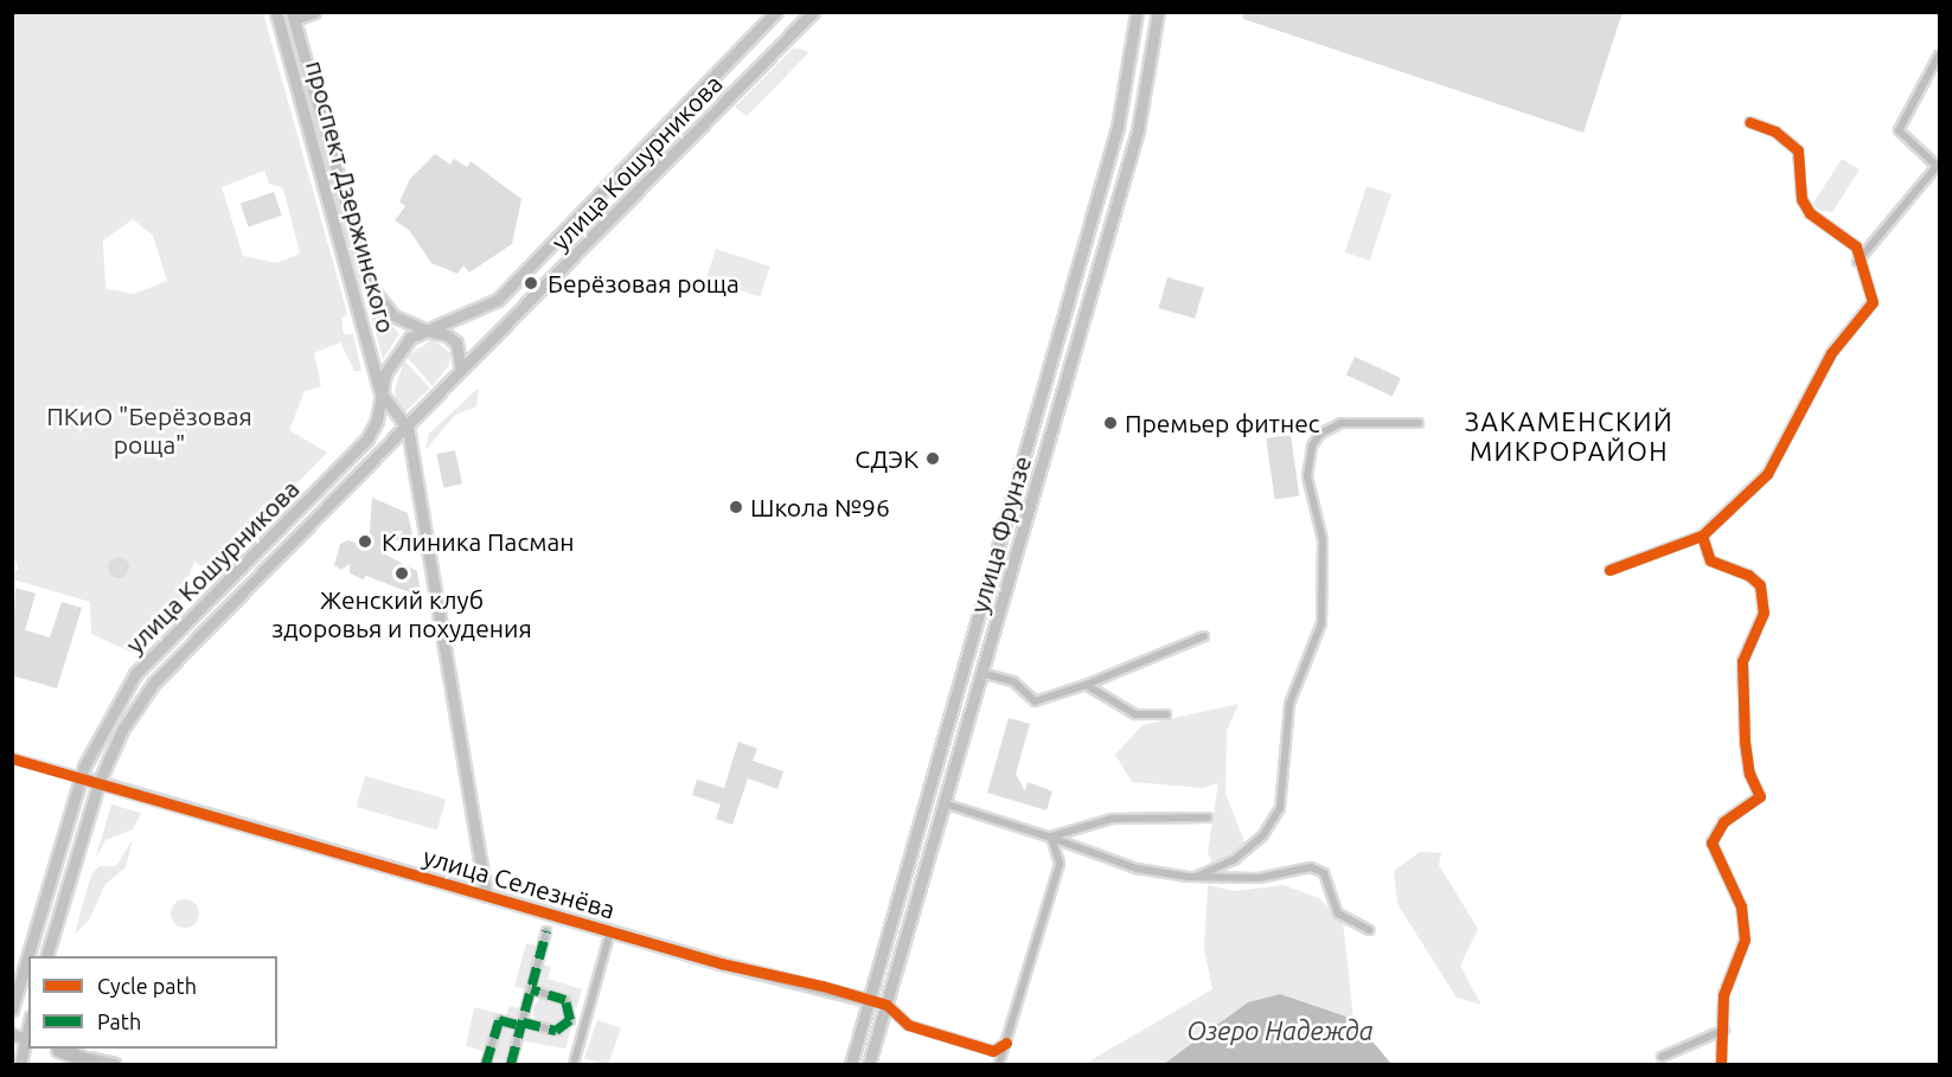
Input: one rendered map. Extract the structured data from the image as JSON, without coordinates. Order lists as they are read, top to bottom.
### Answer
{
  "streets": {
    "main road": [
      "улица Кошурникова",
      "проспект Дзержинского",
      "улица Фрунзе",
      "улица Селезнёва"
    ]
  },
  "crossings": [
    ["улица Кошурникова", "проспект Дзержинского"],
    ["улица Кошурникова", "улица Селезнёва"],
    ["улица Фрунзе", "улица Селезнёва"]
  ],
  "districts": ["ЗАКАМЕНСКИЙ МИКРОРАЙОН"],
  "water": ["Озеро Надежда"],
  "parks": ["ПКиО \"Берёзовая роща\""],
  "places": [
    "Берёзовая роща",
    "Премьер фитнес",
    "СДЭК",
    "Школа №96",
    "Клиника Пасман",
    "Женский клуб здоровья и похудения"
  ],
  "legend": ["Cycle path", "Path"]
}
